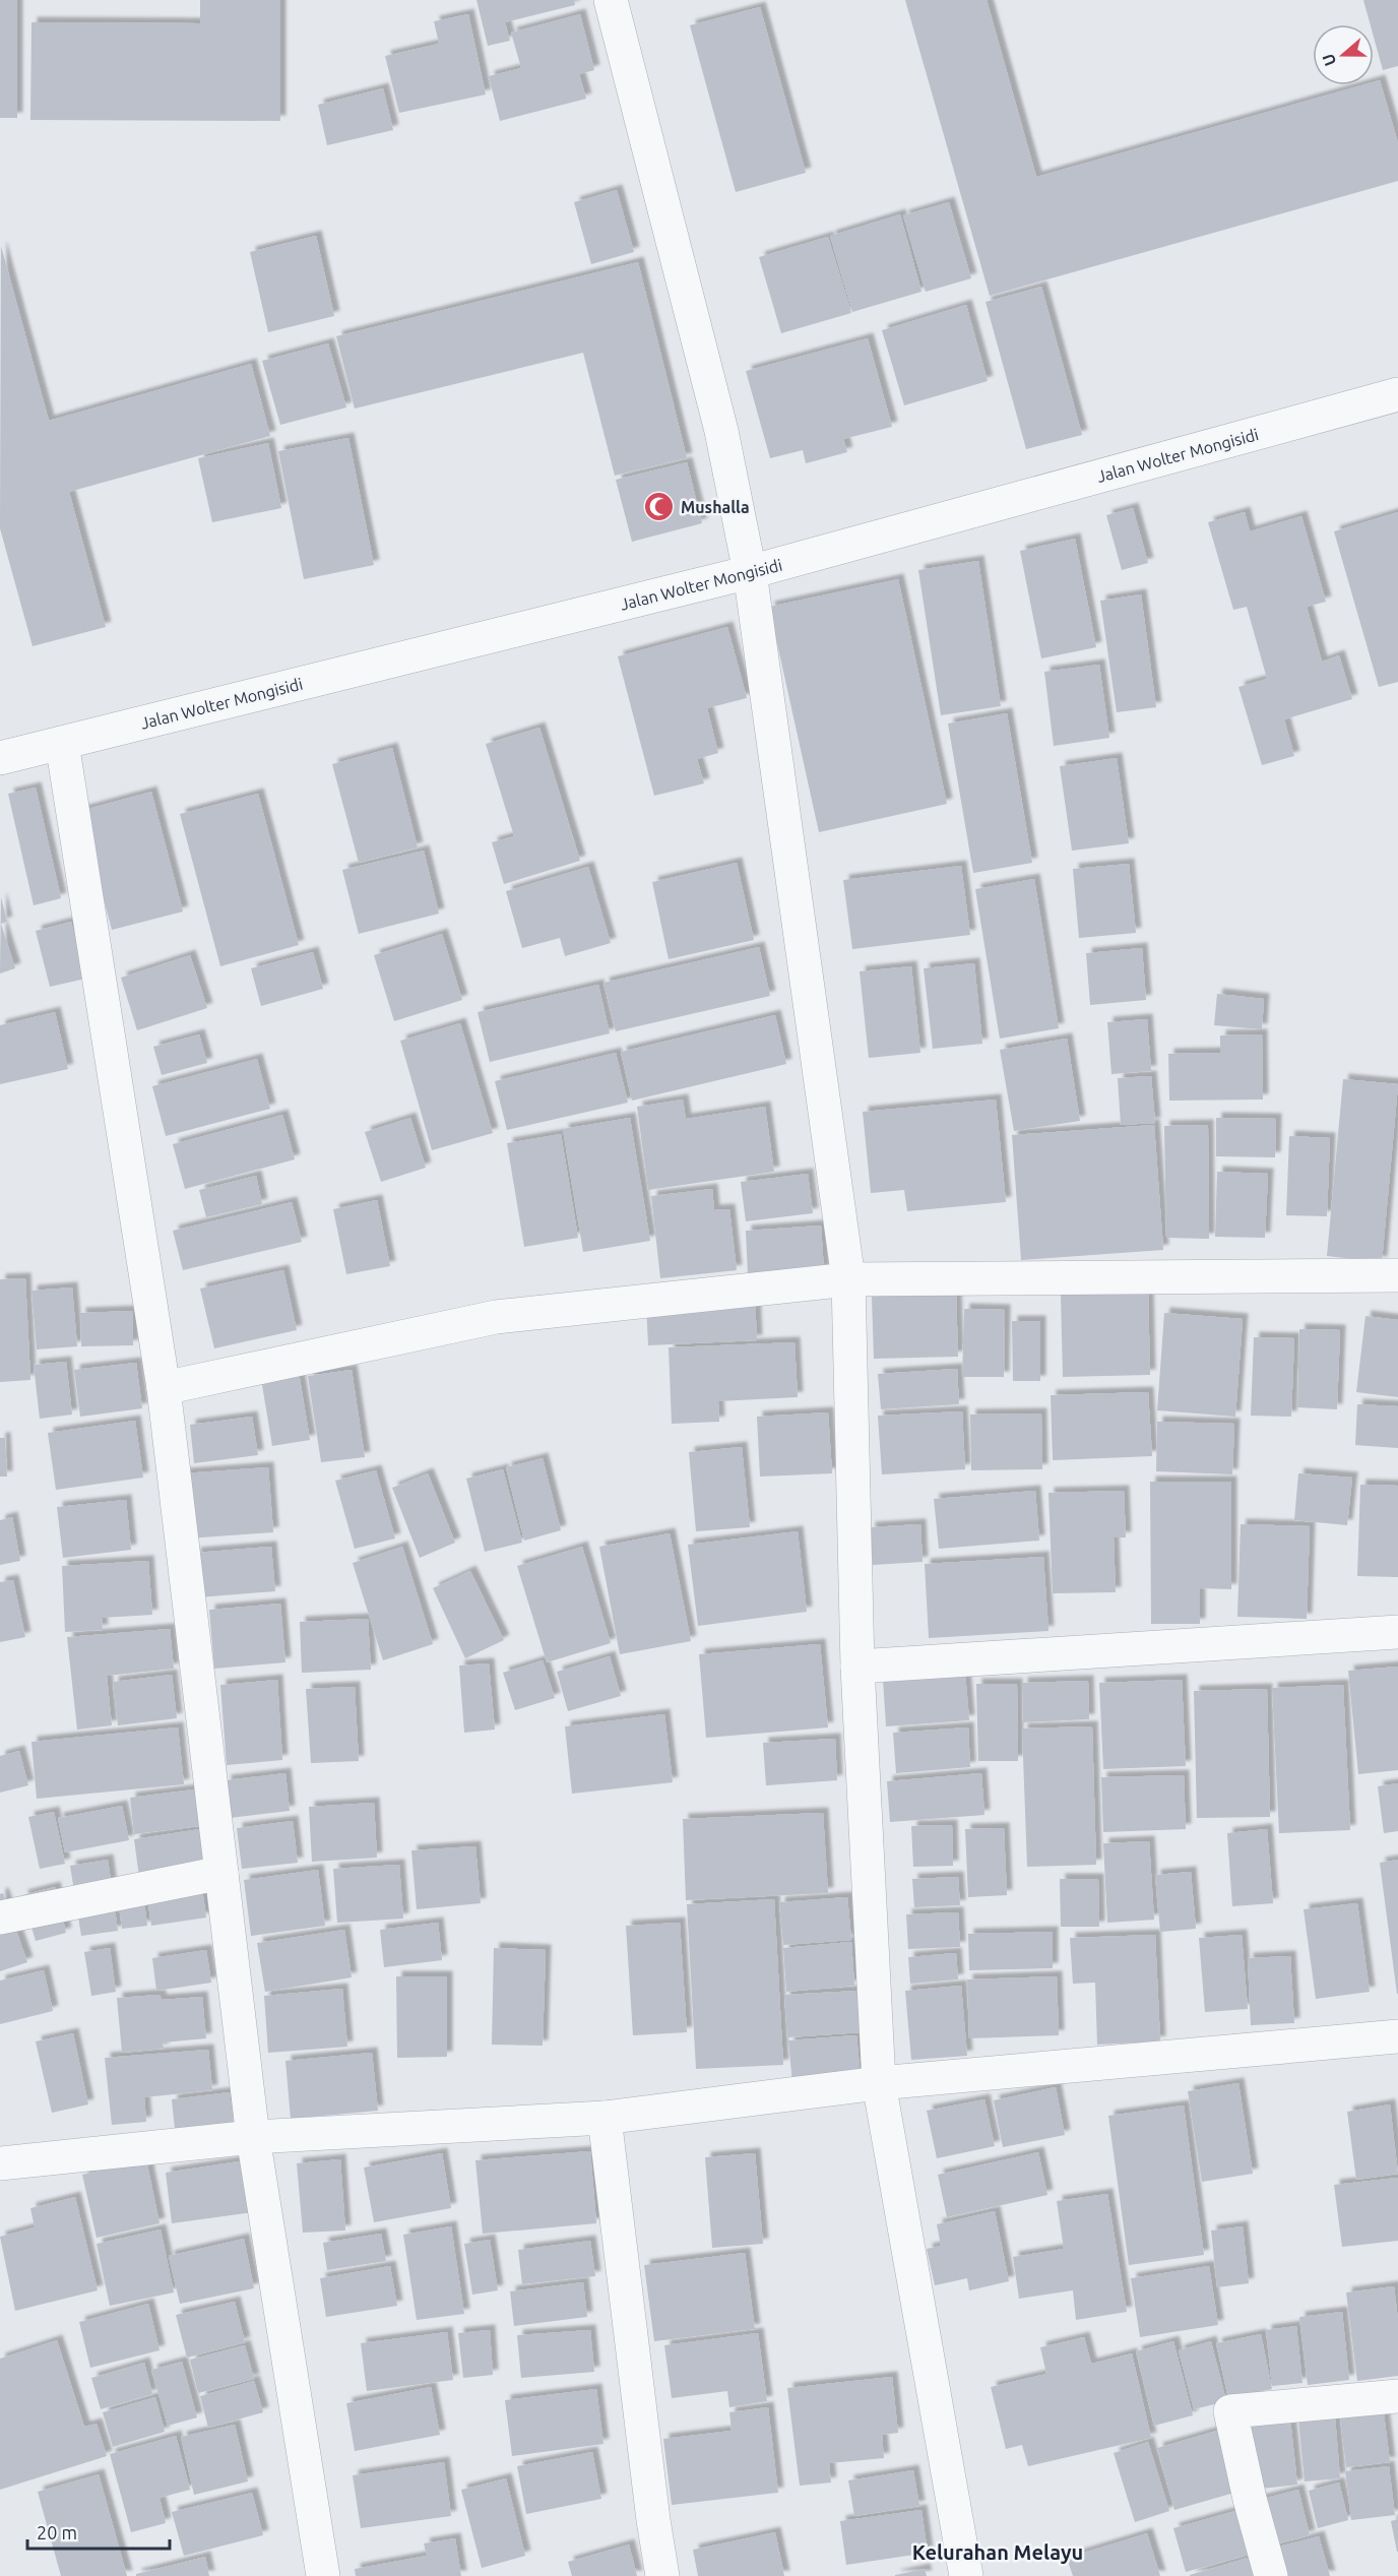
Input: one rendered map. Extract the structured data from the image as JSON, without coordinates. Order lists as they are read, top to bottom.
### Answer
{
  "streets": {
    "street": ["Jalan Wolter Mongisidi"]
  },
  "districts": ["Kelurahan Melayu"],
  "places": {
    "mosque": ["Mushalla"]
  },
  "scale_bar": "20 m",
  "north": "left"
}
